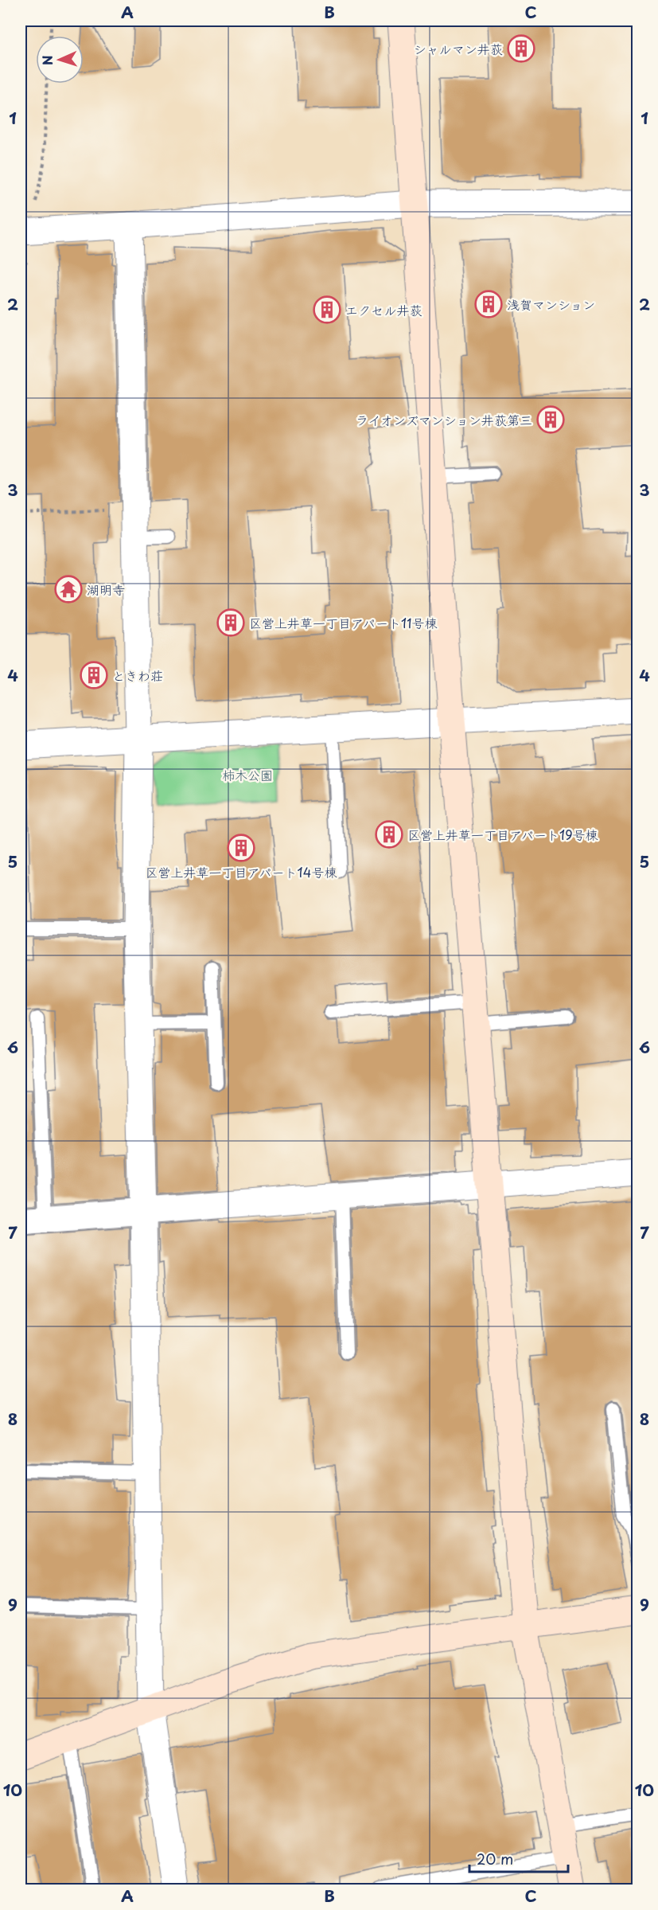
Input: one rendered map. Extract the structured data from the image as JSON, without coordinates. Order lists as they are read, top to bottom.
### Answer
{
  "parks": ["柿木公園"],
  "places": {
    "building": [
      "シャルマン井荻",
      "浅賀マンション",
      "エクセル井荻",
      "ライオンズマンション井荻第三",
      "区営上井草一丁目アパート11号棟",
      "ときわ荘",
      "区営上井草一丁目アパート19号棟",
      "区営上井草一丁目アパート14号棟"
    ],
    "temple": ["湖明寺"]
  },
  "scale_bar": "20 m",
  "north": "left",
  "grid": {
    "columns": ["A", "B", "C"],
    "rows": [
      "1",
      "2",
      "3",
      "4",
      "5",
      "6",
      "7",
      "8",
      "9",
      "10"
    ]
  }
}
